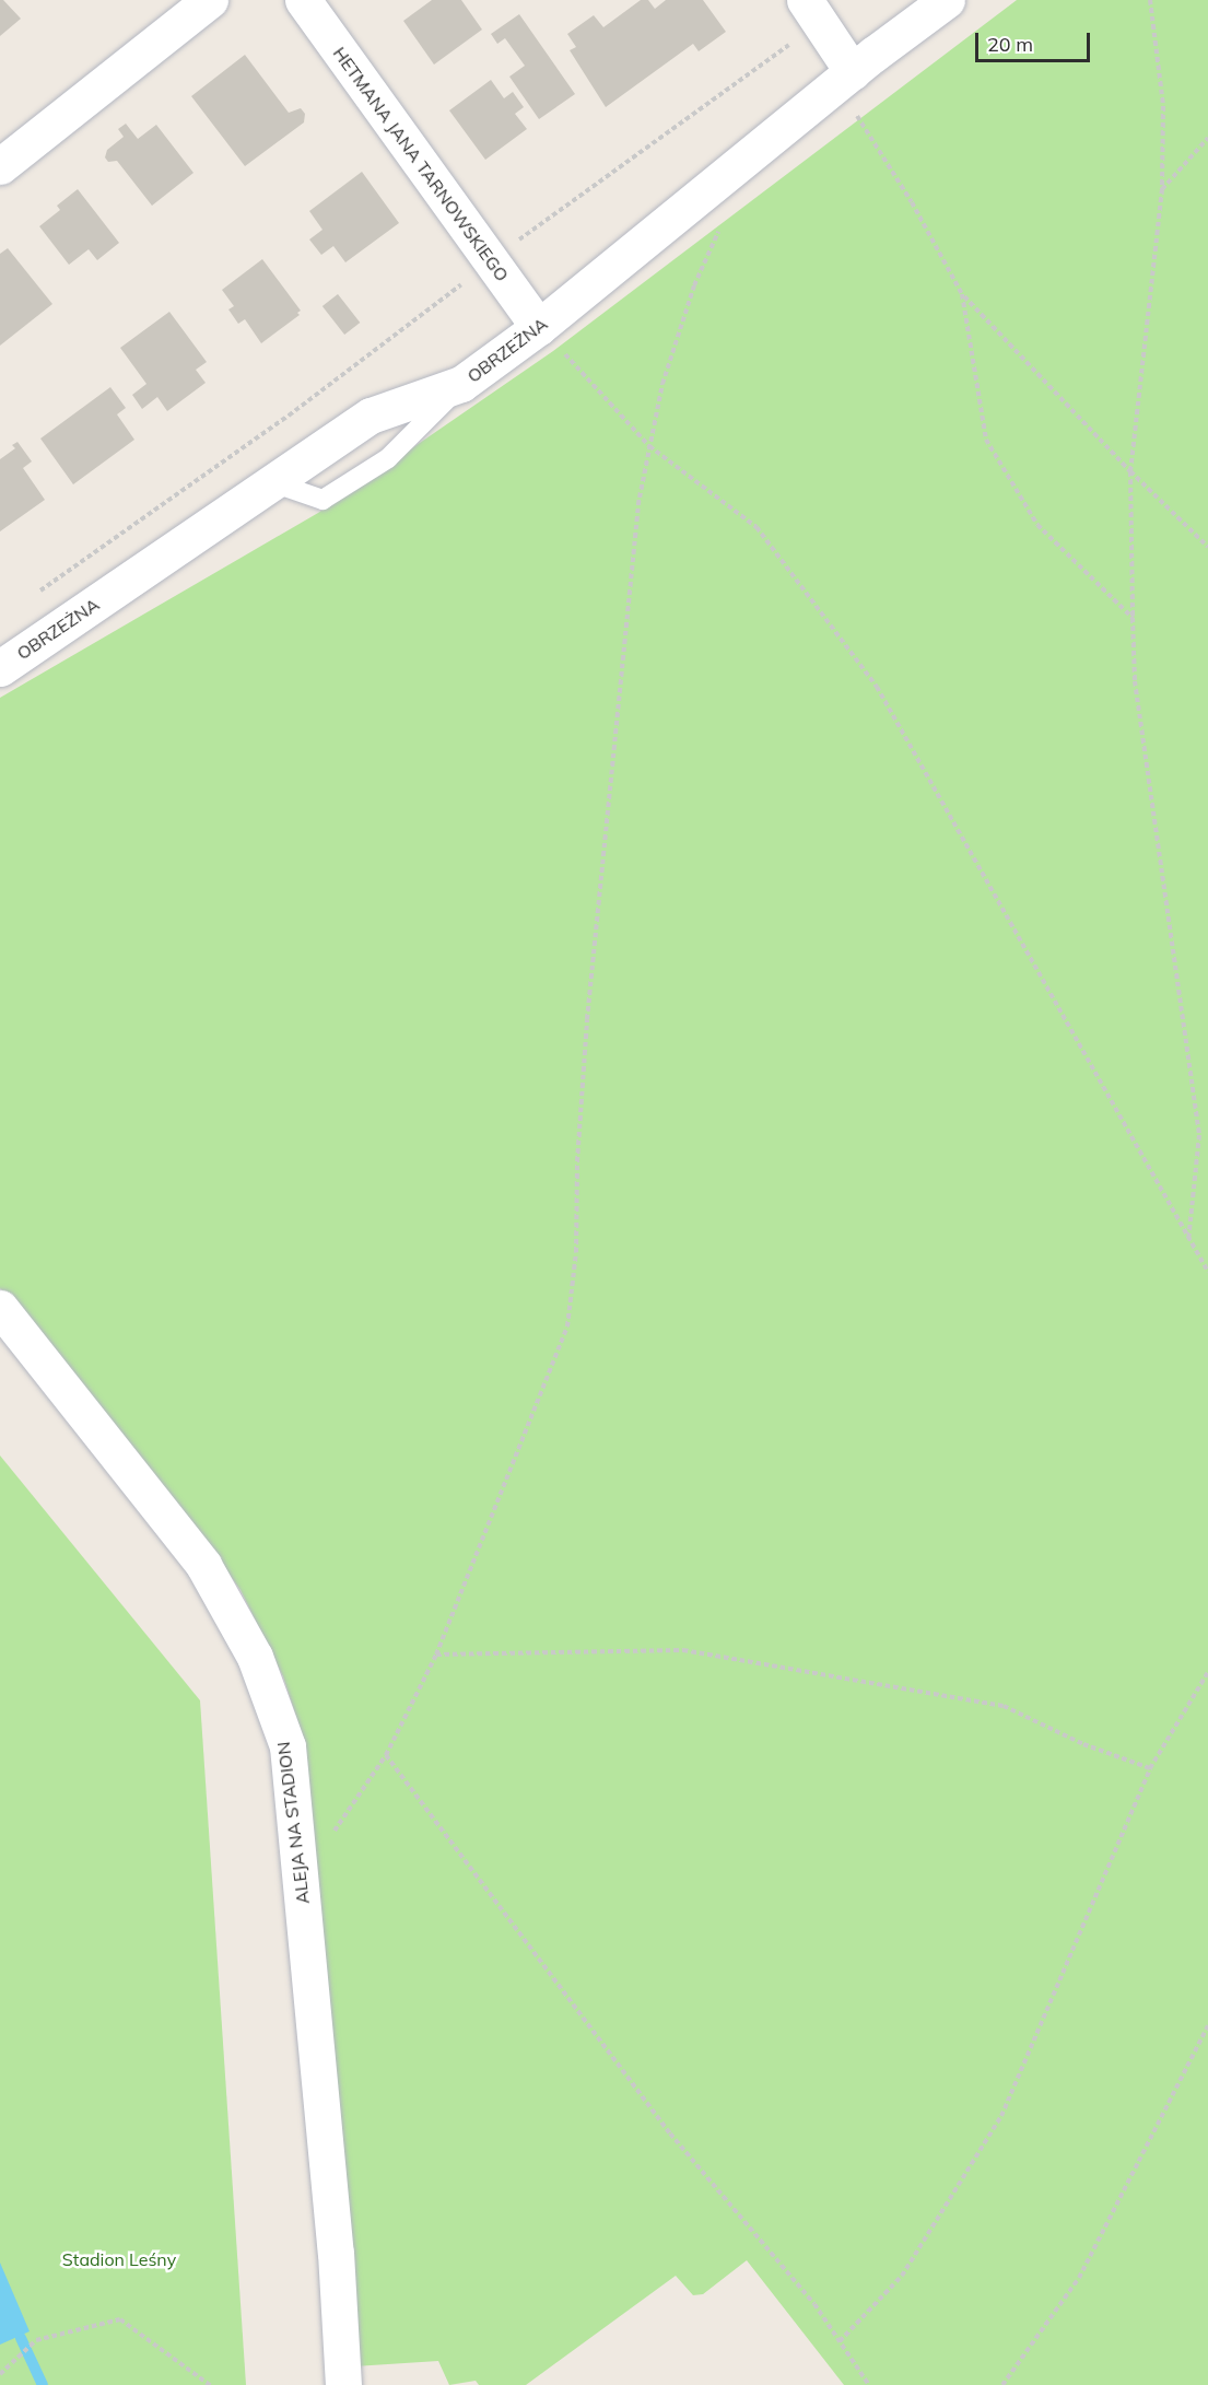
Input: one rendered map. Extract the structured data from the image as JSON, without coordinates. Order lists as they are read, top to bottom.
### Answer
{
  "streets": {
    "street": ["HETMANA JANA TARNOWSKIEGO", "OBRZEŻNA", "ALEJA NA STADION"]
  },
  "crossings": [
    ["HETMANA JANA TARNOWSKIEGO", "OBRZEŻNA"]
  ],
  "parks": ["Stadion Leśny"],
  "scale_bar": "20 m"
}
